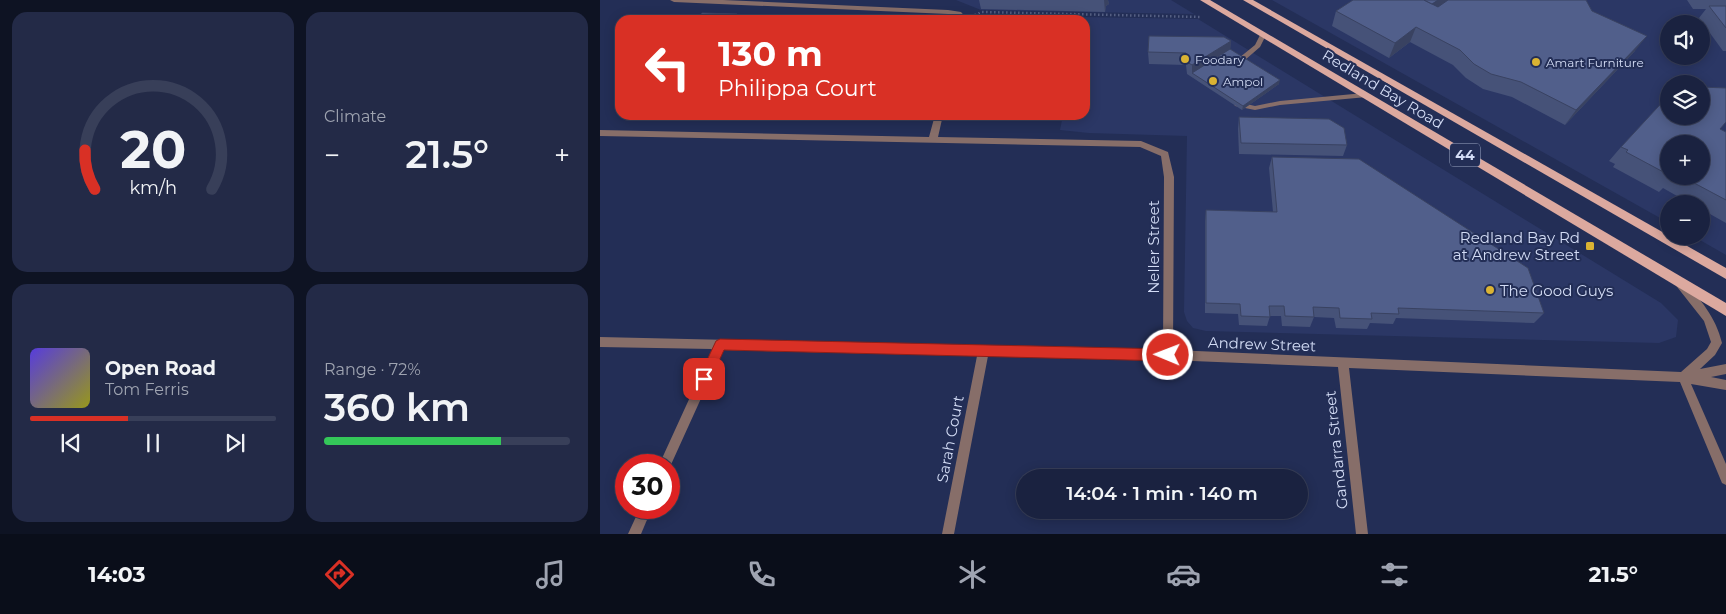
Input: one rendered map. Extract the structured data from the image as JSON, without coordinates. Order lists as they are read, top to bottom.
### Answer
{
  "streets": {
    "main road": ["Redland Bay Road", "44"],
    "street": [
      "Neller Street",
      "Andrew Street",
      "Sarah Court",
      "Gandarra Street"
    ]
  },
  "crossings": [
    ["Neller Street", "Andrew Street"],
    ["Andrew Street", "Sarah Court"],
    ["Andrew Street", "Gandarra Street"]
  ],
  "places": {
    "other": [
      "Foodary",
      "Amart Furniture",
      "Ampol",
      "The Good Guys"
    ],
    "transit": ["Redland Bay Rd at Andrew Street"]
  },
  "page": {
    "tile": [
      "Climate",
      ["Range · 72%", "360 km"]
    ],
    "map_buttons": ["+", "−"],
    "turn": ["130 m", "Philippa Court"],
    "heat": ["−", "21.5°", "+"],
    "song": ["Open Road", "Tom Ferris"],
    "limit": "30",
    "trip": "14:04 · 1 min · 140 m",
    "tabs": ["14:03", "21.5°"],
    "gauge": ["20", "km/h"]
  }
}
